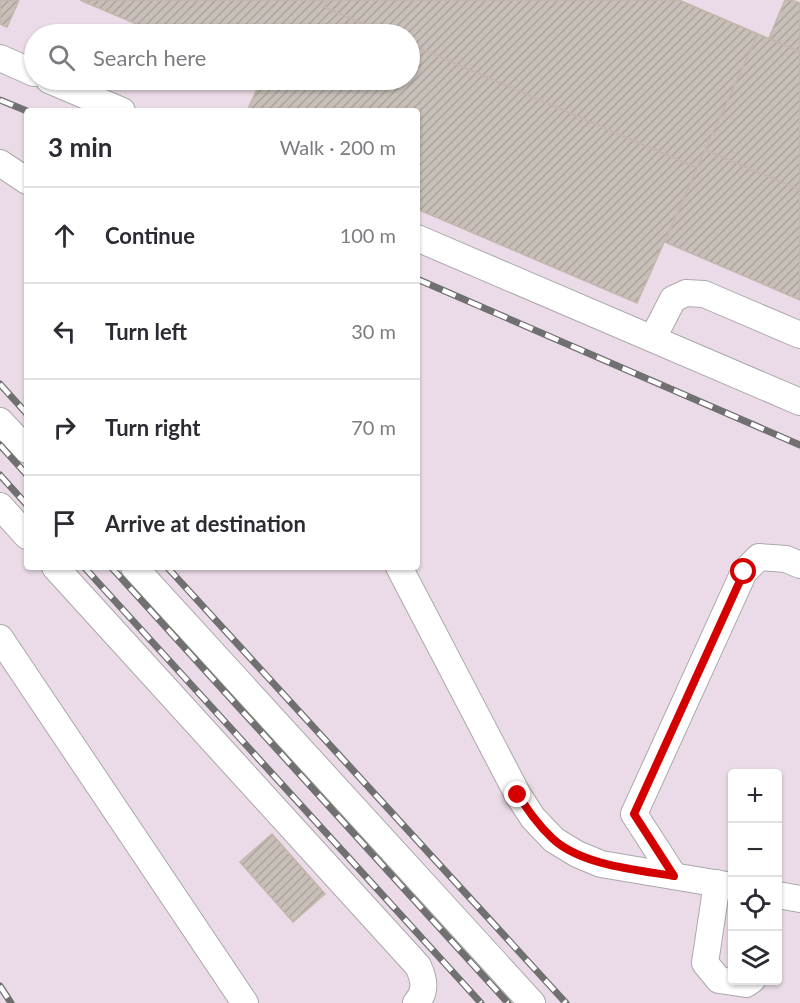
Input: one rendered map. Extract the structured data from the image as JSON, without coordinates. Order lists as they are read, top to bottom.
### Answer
{
  "page": {
    "search": "Search here",
    "heading": ["3 min", "Walk · 200 m"],
    "list": [
      ["Continue", "100 m"],
      ["Turn left", "30 m"],
      ["Turn right", "70 m"],
      "Arrive at destination"
    ],
    "map_buttons": ["+", "−"]
  }
}
